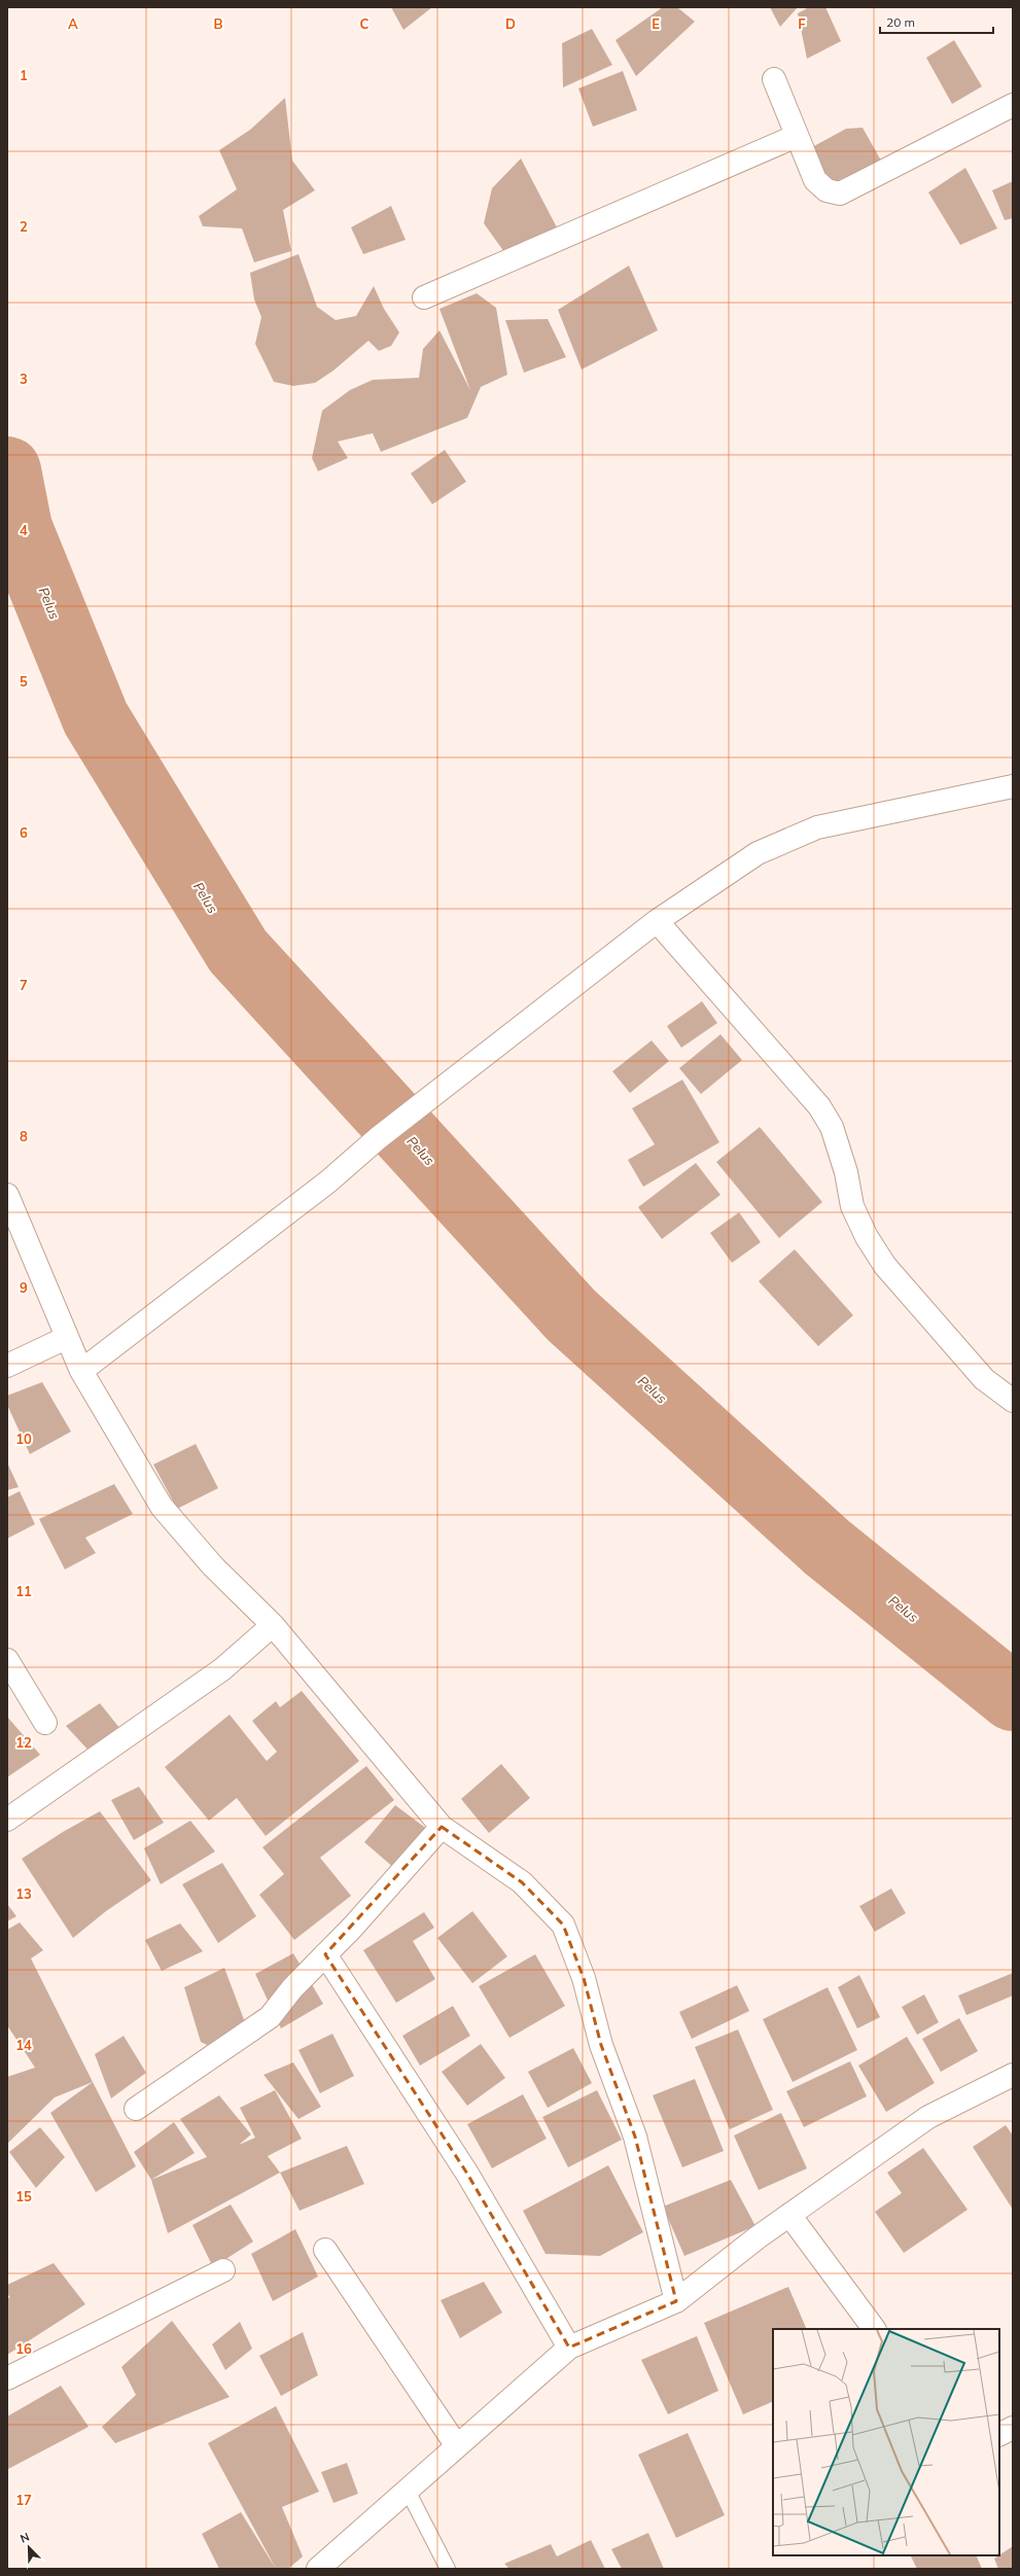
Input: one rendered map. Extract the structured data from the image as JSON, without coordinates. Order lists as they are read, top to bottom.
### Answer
{
  "water": ["Pelus"],
  "scale_bar": "20 m",
  "north": "top left",
  "grid": {
    "columns": [
      "A",
      "B",
      "C",
      "D",
      "E",
      "F"
    ],
    "rows": [
      "1",
      "2",
      "3",
      "4",
      "5",
      "6",
      "7",
      "8",
      "9",
      "10",
      "11",
      "12",
      "13",
      "14",
      "15",
      "16",
      "17"
    ]
  }
}
